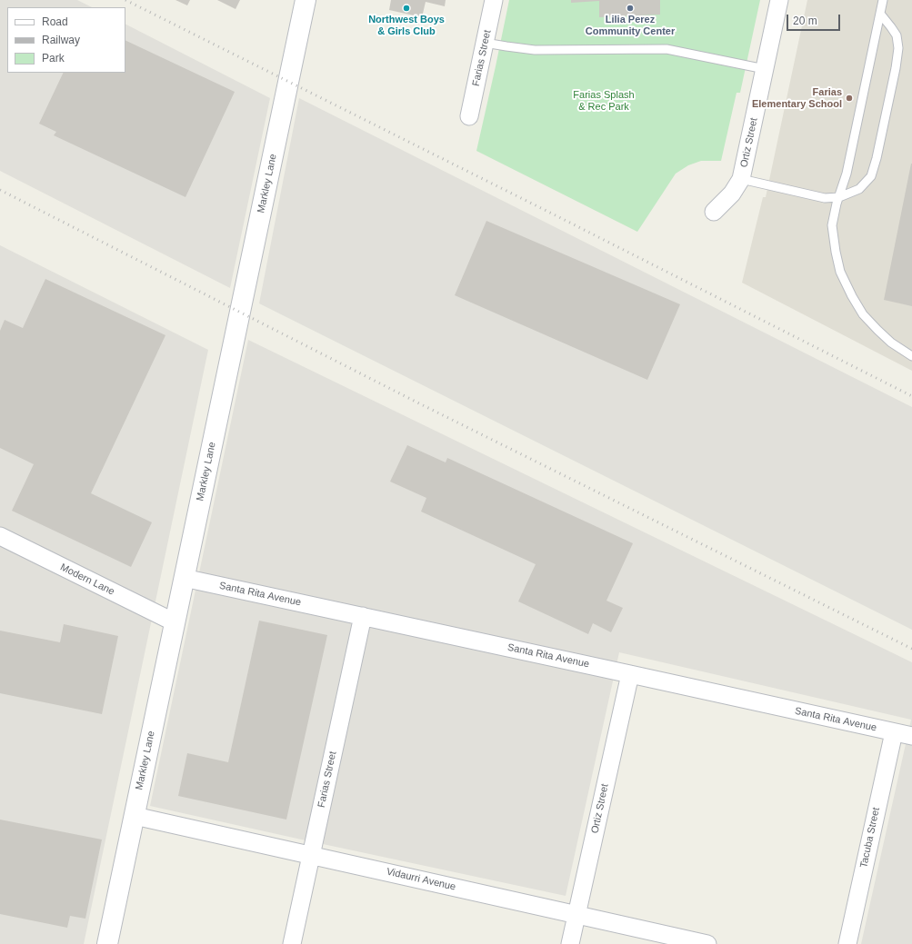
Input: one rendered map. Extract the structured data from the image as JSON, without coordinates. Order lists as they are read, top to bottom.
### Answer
{
  "streets": {
    "street": [
      "Farias Street",
      "Ortiz Street",
      "Markley Lane",
      "Modern Lane",
      "Santa Rita Avenue",
      "Tacuba Street",
      "Vidaurri Avenue"
    ]
  },
  "crossings": [
    ["Farias Street", "Santa Rita Avenue"],
    ["Farias Street", "Vidaurri Avenue"],
    ["Ortiz Street", "Santa Rita Avenue"],
    ["Ortiz Street", "Vidaurri Avenue"],
    ["Markley Lane", "Modern Lane"],
    ["Markley Lane", "Santa Rita Avenue"],
    ["Markley Lane", "Vidaurri Avenue"],
    ["Santa Rita Avenue", "Tacuba Street"]
  ],
  "parks": ["Farias Splash & Rec Park"],
  "places": ["Northwest Boys & Girls Club", "Lilia Perez Community Center", "Farias Elementary School"],
  "legend": ["Road", "Railway", "Park"],
  "scale_bar": "20 m"
}
